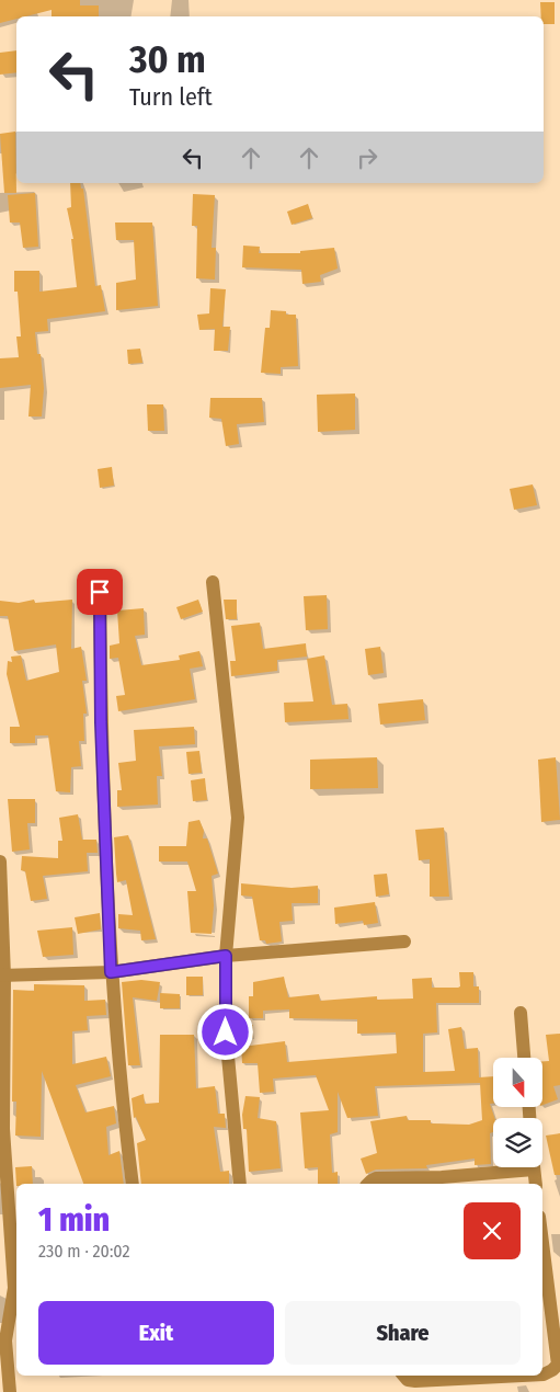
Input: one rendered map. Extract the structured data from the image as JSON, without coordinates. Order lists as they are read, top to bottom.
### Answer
{
  "north": "bottom",
  "page": {
    "turn": ["30 m", "Turn left"],
    "heading": ["1 min", "230 m · 20:02"],
    "buttons": ["Exit", "Share"]
  }
}
